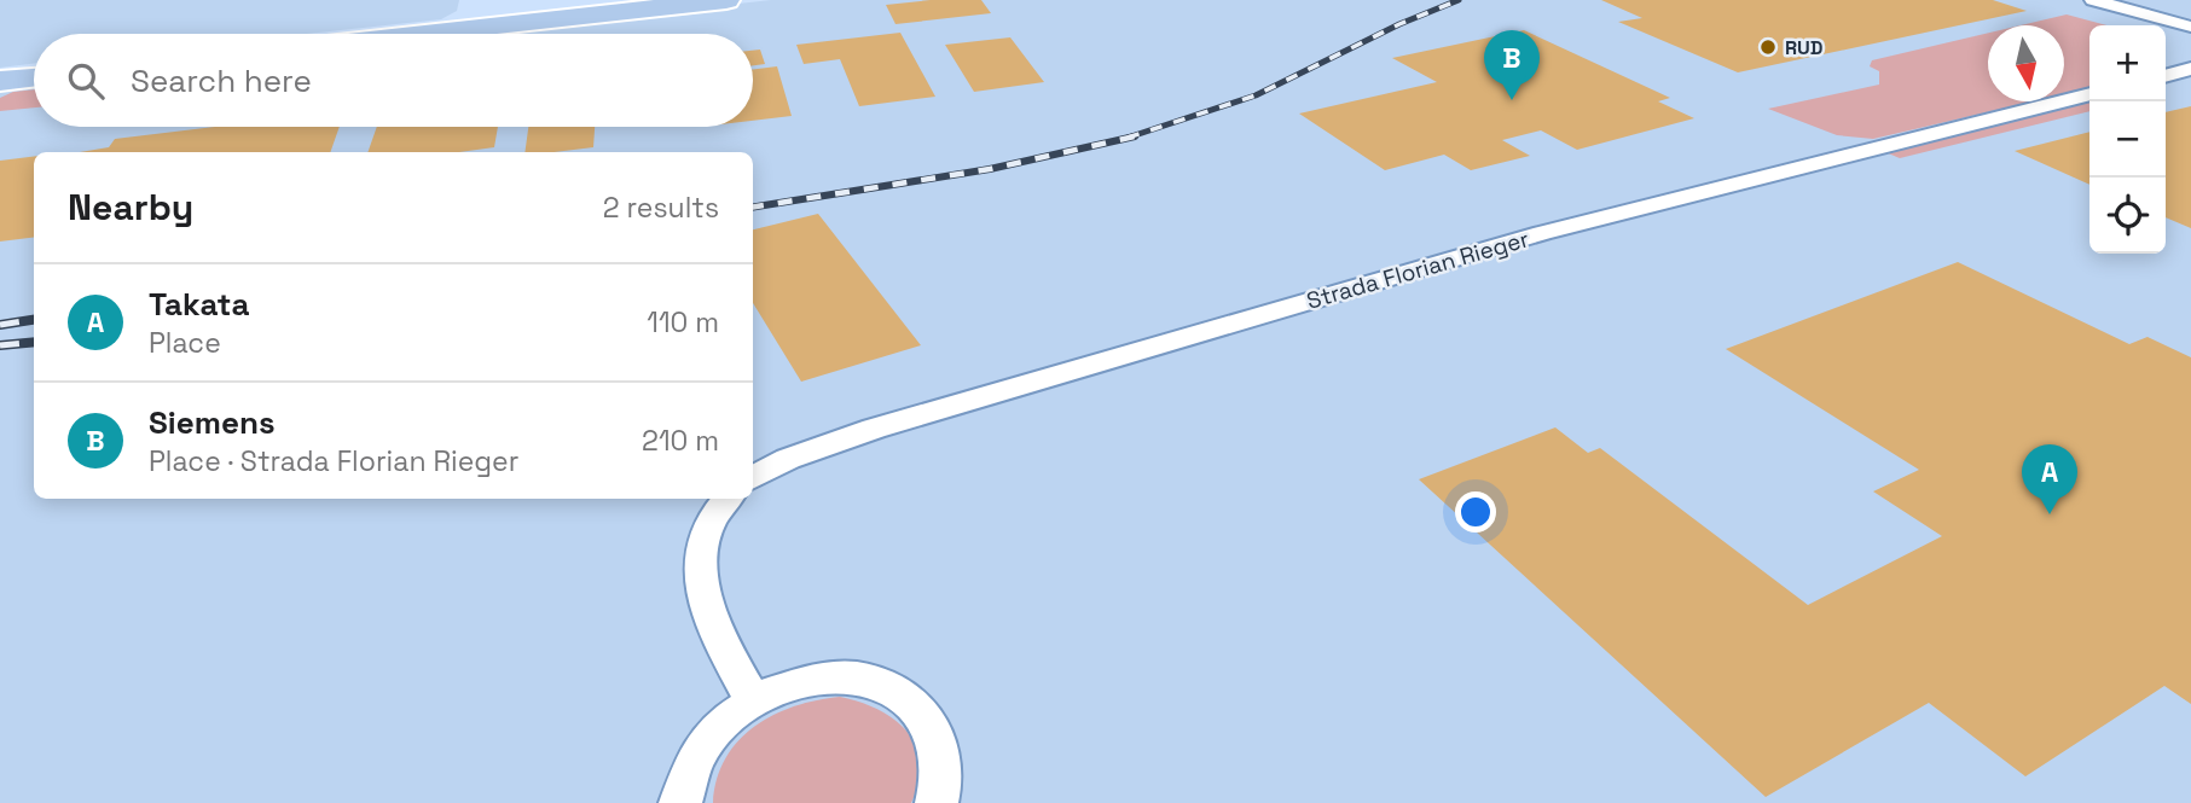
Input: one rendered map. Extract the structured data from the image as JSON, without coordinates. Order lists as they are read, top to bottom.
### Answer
{
  "streets": {
    "street": ["Strada Florian Rieger"]
  },
  "places": ["RUD"],
  "north": "bottom",
  "page": {
    "map_buttons": ["+", "−"],
    "pins": ["B", "A"],
    "search": "Search here",
    "heading": ["Nearby", "2 results"],
    "list": [
      {
        "mark": "A",
        "name": "Takata",
        "note": "Place",
        "value": "110 m"
      },
      {
        "mark": "B",
        "name": "Siemens",
        "note": "Place · Strada Florian Rieger",
        "value": "210 m"
      }
    ]
  }
}
